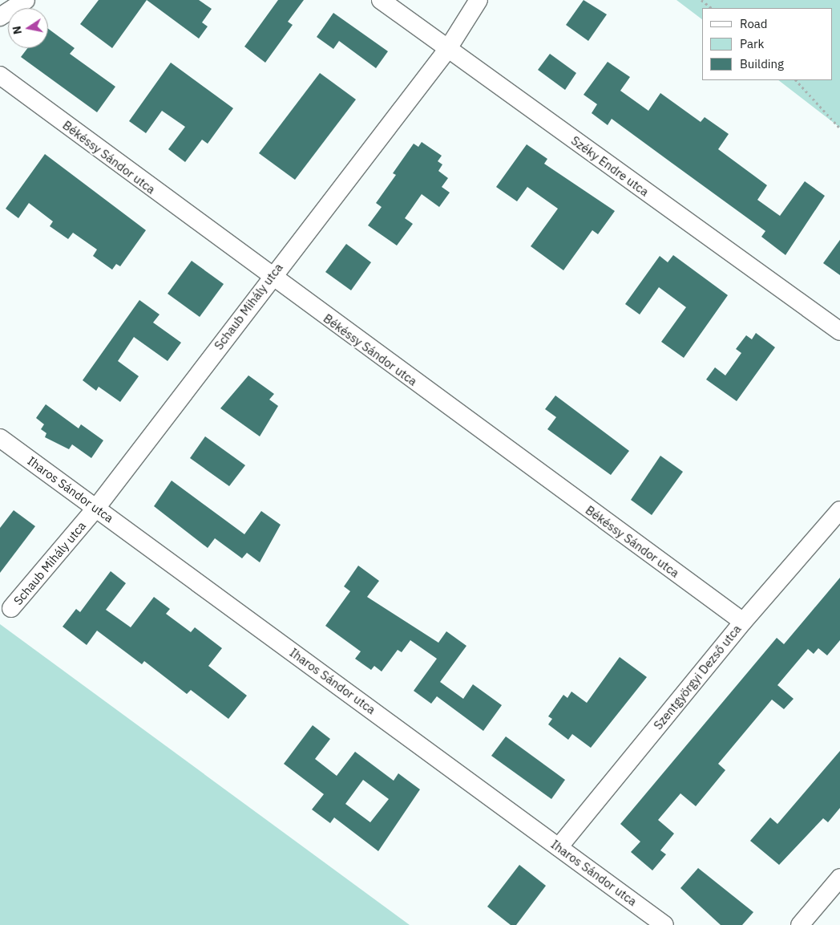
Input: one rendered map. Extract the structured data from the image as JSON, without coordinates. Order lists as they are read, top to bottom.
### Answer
{
  "streets": {
    "street": [
      "Békéssy Sándor utca",
      "Széky Endre utca",
      "Schaub Mihály utca",
      "Iharos Sándor utca",
      "Szentgyörgyi Dezső utca"
    ]
  },
  "crossings": [
    ["Békéssy Sándor utca", "Schaub Mihály utca"],
    ["Békéssy Sándor utca", "Szentgyörgyi Dezső utca"],
    ["Széky Endre utca", "Schaub Mihály utca"],
    ["Schaub Mihály utca", "Iharos Sándor utca"],
    ["Iharos Sándor utca", "Szentgyörgyi Dezső utca"]
  ],
  "legend": ["Road", "Park", "Building"],
  "north": "left"
}
